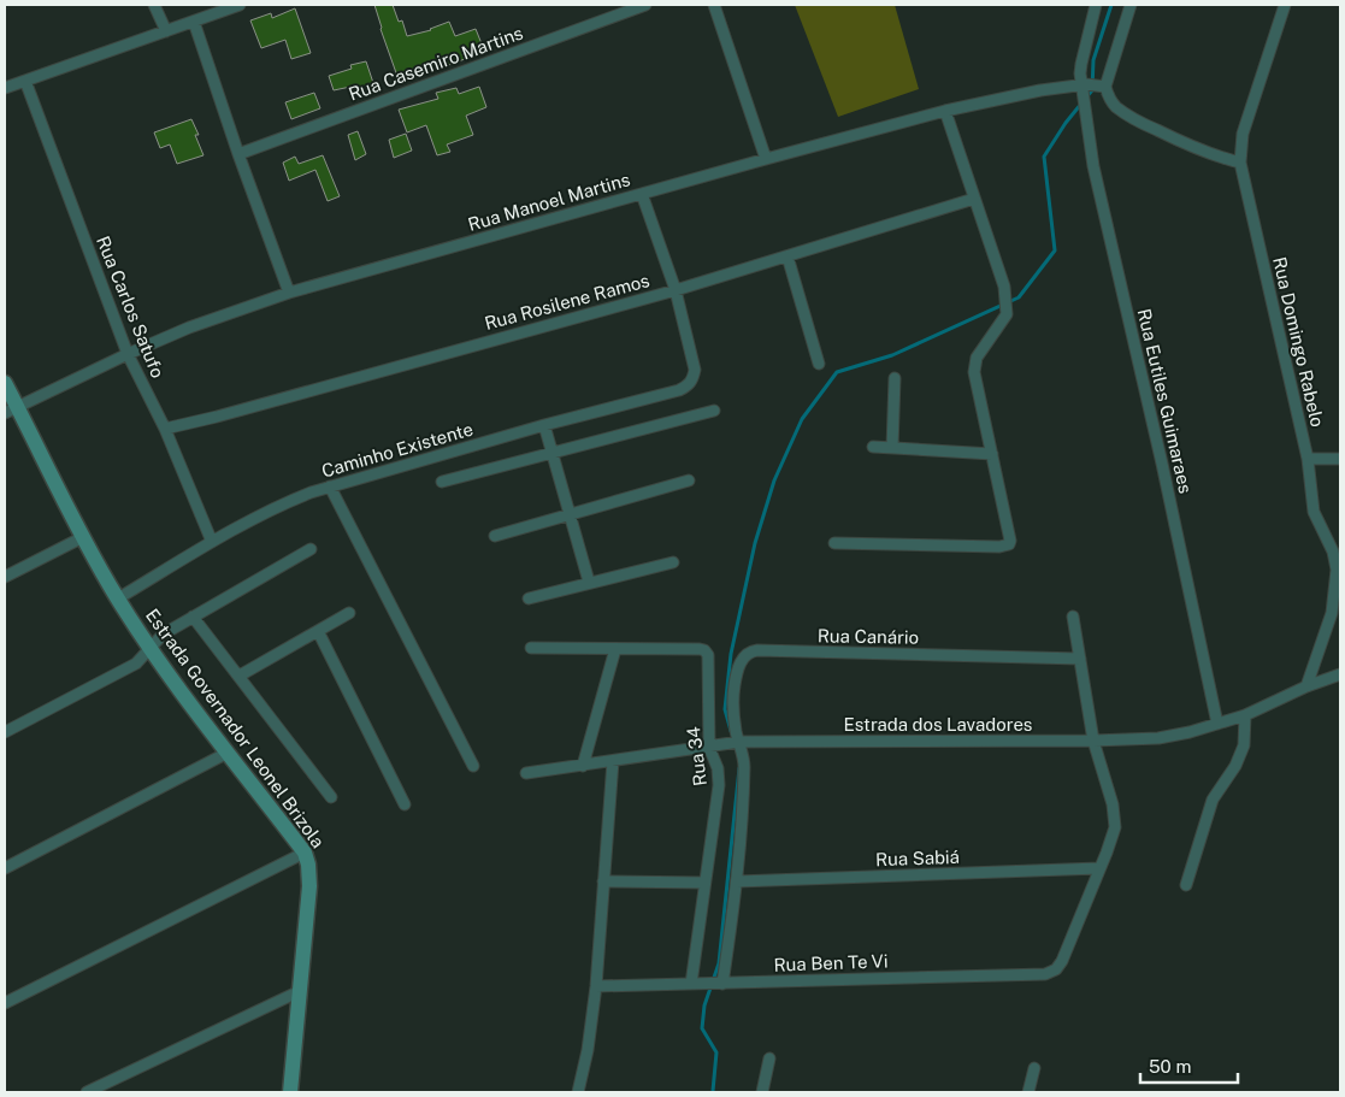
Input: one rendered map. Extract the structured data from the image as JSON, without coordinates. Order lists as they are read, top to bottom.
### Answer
{
  "streets": {
    "main road": ["Estrada Governador Leonel Brizola"],
    "street": [
      "Rua Casemiro Martins",
      "Rua Manoel Martins",
      "Rua Rosilene Ramos",
      "Rua Carlos Satufo",
      "Rua Domingo Rabelo",
      "Rua Eutiles Guimaraes",
      "Caminho Existente",
      "Rua Canário",
      "Estrada dos Lavadores",
      "Rua 34",
      "Rua Sabiá",
      "Rua Ben Te Vi"
    ]
  },
  "crossings": [
    ["Rua Manoel Martins", "Rua Carlos Satufo"],
    ["Rua Manoel Martins", "Rua Eutiles Guimaraes"],
    ["Rua Manoel Martins", "Estrada Governador Leonel Brizola"],
    ["Rua Rosilene Ramos", "Rua Carlos Satufo"],
    ["Rua Rosilene Ramos", "Caminho Existente"],
    ["Rua Carlos Satufo", "Caminho Existente"],
    ["Rua Domingo Rabelo", "Estrada dos Lavadores"],
    ["Rua Eutiles Guimaraes", "Estrada dos Lavadores"],
    ["Caminho Existente", "Estrada Governador Leonel Brizola"],
    ["Rua Canário", "Estrada dos Lavadores"],
    ["Rua Canário", "Rua Sabiá"],
    ["Estrada dos Lavadores", "Rua 34"],
    ["Rua 34", "Rua Ben Te Vi"],
    ["Rua Sabiá", "Rua Ben Te Vi"]
  ],
  "scale_bar": "50 m"
}
